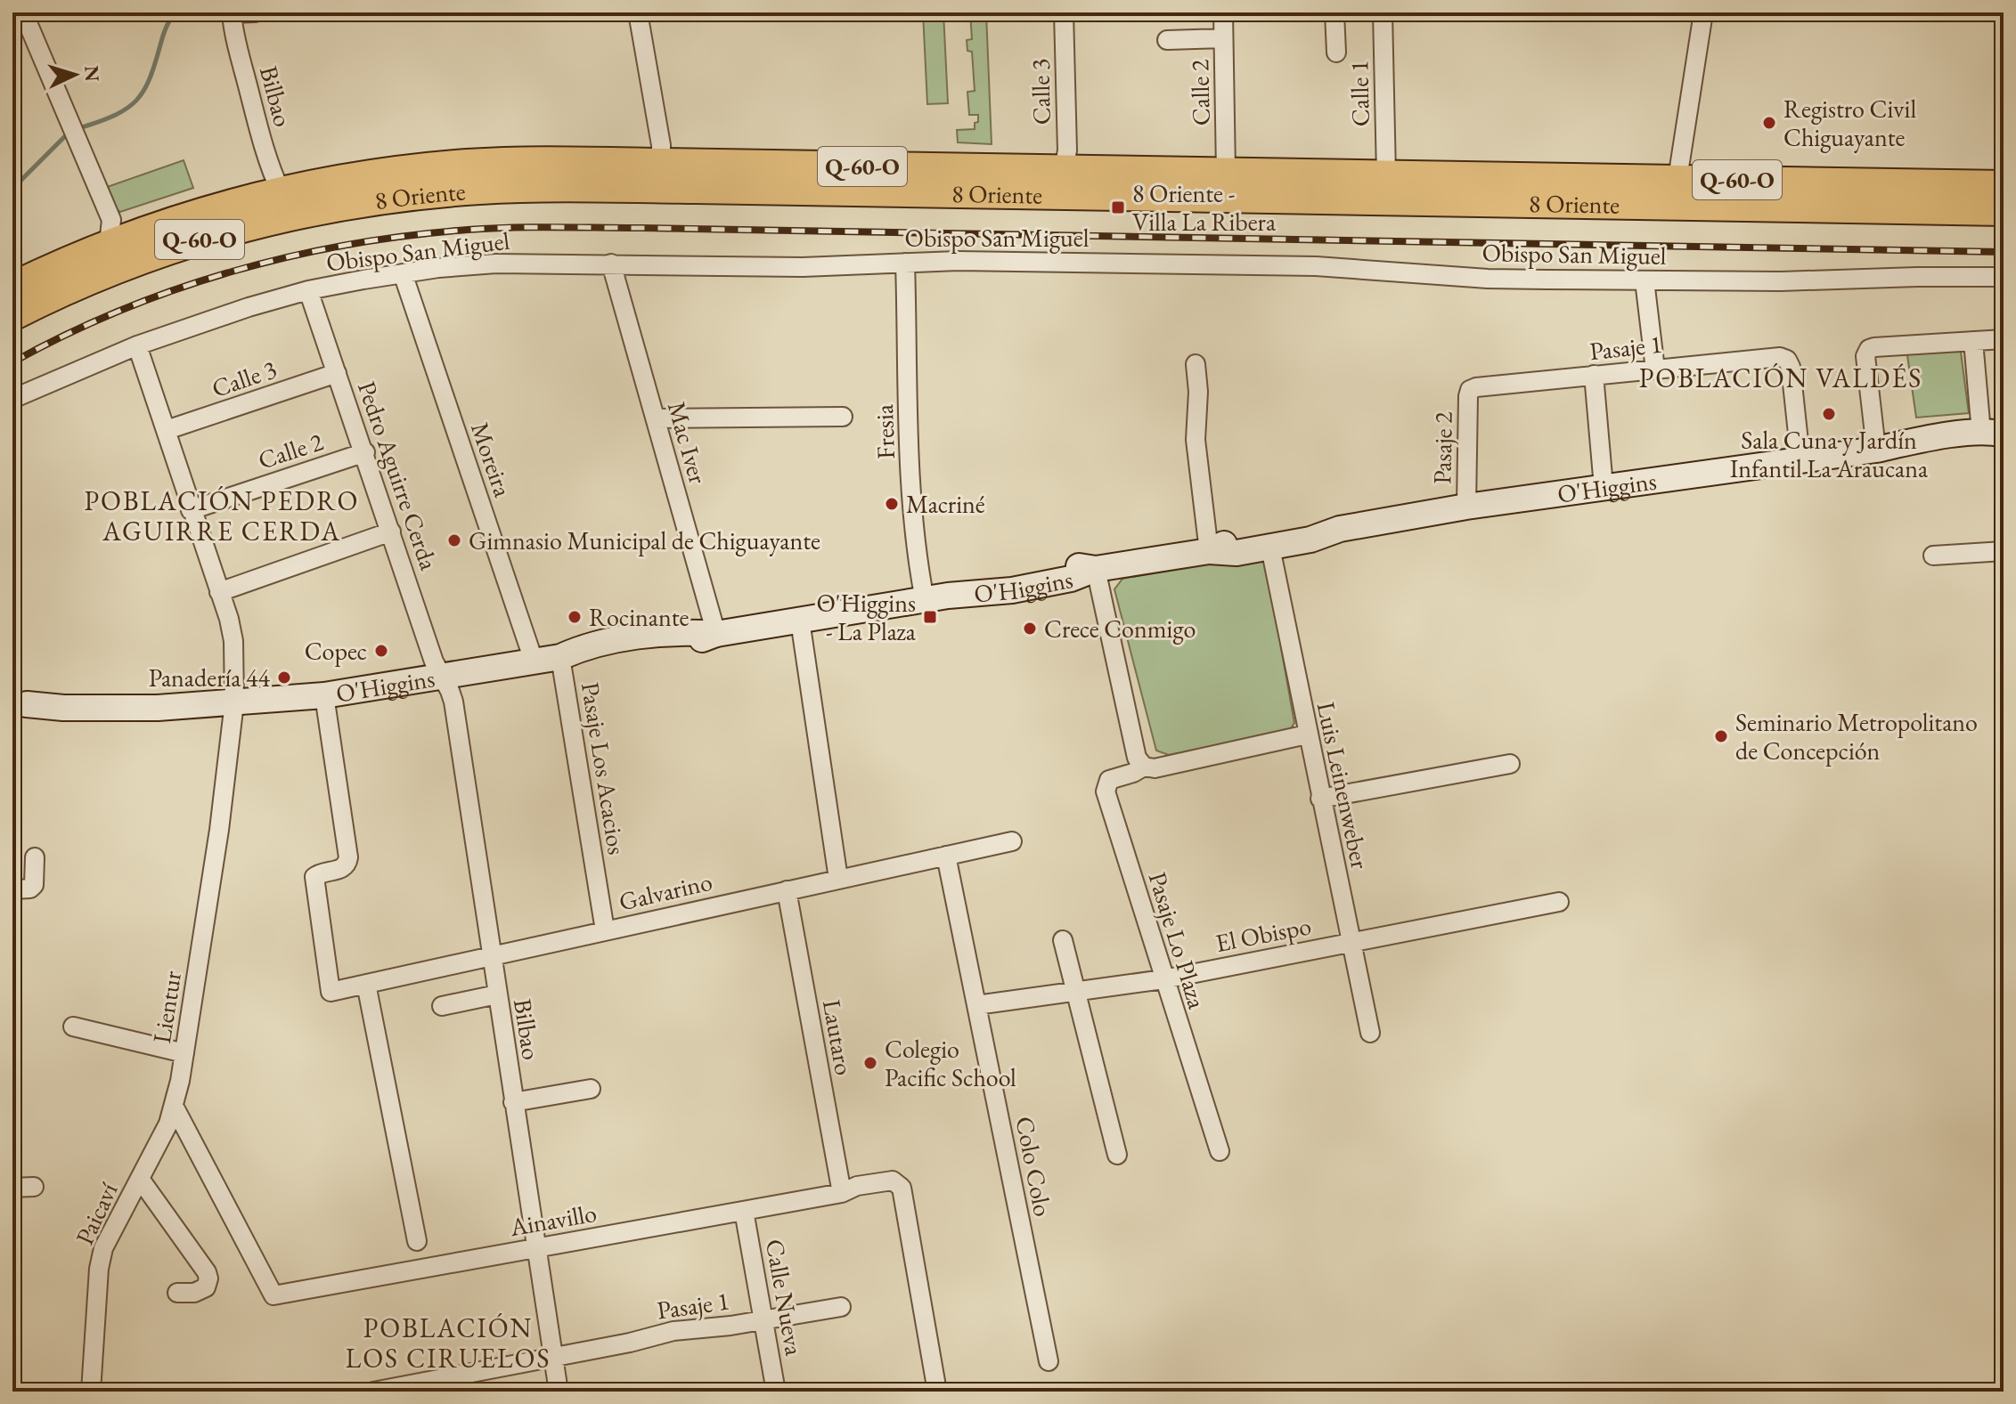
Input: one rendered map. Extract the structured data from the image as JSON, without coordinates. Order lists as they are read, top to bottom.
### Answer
{
  "streets": {
    "main road": ["Q-60-O", "8 Oriente", "O'Higgins"],
    "street": [
      "Calle 3",
      "Calle 2",
      "Calle 1",
      "Bilbao",
      "Obispo San Miguel",
      "Pasaje 1",
      "Fresia",
      "Mac Iver",
      "Pasaje 2",
      "Moreira",
      "Pedro Aguirre Cerda",
      "Pasaje Los Acacios",
      "Luis Leinenweber",
      "Galvarino",
      "El Obispo",
      "Pasaje Lo Plaza",
      "Lientur",
      "Lautaro",
      "Colo Colo",
      "Paicaví",
      "Ainavillo",
      "Calle Nueva"
    ]
  },
  "crossings": [
    ["Calle 3", "8 Oriente"],
    ["Calle 3", "Pedro Aguirre Cerda"],
    ["Calle 3", "Lientur"],
    ["Calle 2", "8 Oriente"],
    ["Calle 2", "Pedro Aguirre Cerda"],
    ["Calle 2", "Lientur"],
    ["Calle 1", "8 Oriente"],
    ["Bilbao", "8 Oriente"],
    ["Bilbao", "Pasaje 1"],
    ["Bilbao", "Pedro Aguirre Cerda"],
    ["Bilbao", "O'Higgins"],
    ["Bilbao", "Galvarino"],
    ["Bilbao", "Ainavillo"],
    ["Obispo San Miguel", "Fresia"],
    ["Obispo San Miguel", "Mac Iver"],
    ["Obispo San Miguel", "Moreira"],
    ["Obispo San Miguel", "Pedro Aguirre Cerda"],
    ["Obispo San Miguel", "Lientur"],
    ["Pasaje 1", "Pasaje 2"],
    ["Pasaje 1", "O'Higgins"],
    ["Pasaje 1", "Calle Nueva"],
    ["Fresia", "O'Higgins"],
    ["Mac Iver", "O'Higgins"],
    ["Pasaje 2", "O'Higgins"],
    ["Moreira", "O'Higgins"],
    ["Pedro Aguirre Cerda", "O'Higgins"],
    ["O'Higgins", "Pasaje Los Acacios"],
    ["O'Higgins", "Luis Leinenweber"],
    ["O'Higgins", "Galvarino"],
    ["O'Higgins", "Lientur"],
    ["Pasaje Los Acacios", "Galvarino"],
    ["Luis Leinenweber", "El Obispo"],
    ["Galvarino", "Lautaro"],
    ["Galvarino", "Colo Colo"],
    ["El Obispo", "Pasaje Lo Plaza"],
    ["El Obispo", "Colo Colo"],
    ["Lientur", "Paicaví"],
    ["Lientur", "Ainavillo"],
    ["Lautaro", "Ainavillo"],
    ["Paicaví", "Ainavillo"],
    ["Ainavillo", "Calle Nueva"]
  ],
  "districts": ["POBLACIÓN VALDÉS", "POBLACIÓN PEDRO AGUIRRE CERDA", "POBLACIÓN LOS CIRUELOS"],
  "places": {
    "other": [
      "Registro Civil Chiguayante",
      "Sala Cuna y Jardín Infantil La Araucana",
      "Macriné",
      "Gimnasio Municipal de Chiguayante",
      "Rocinante",
      "Crece Conmigo",
      "Copec",
      "Panadería 44",
      "Seminario Metropolitano de Concepción",
      "Colegio Pacific School"
    ],
    "transit": ["8 Oriente - Villa La Ribera", "O'Higgins - La Plaza"]
  },
  "north": "right"
}
